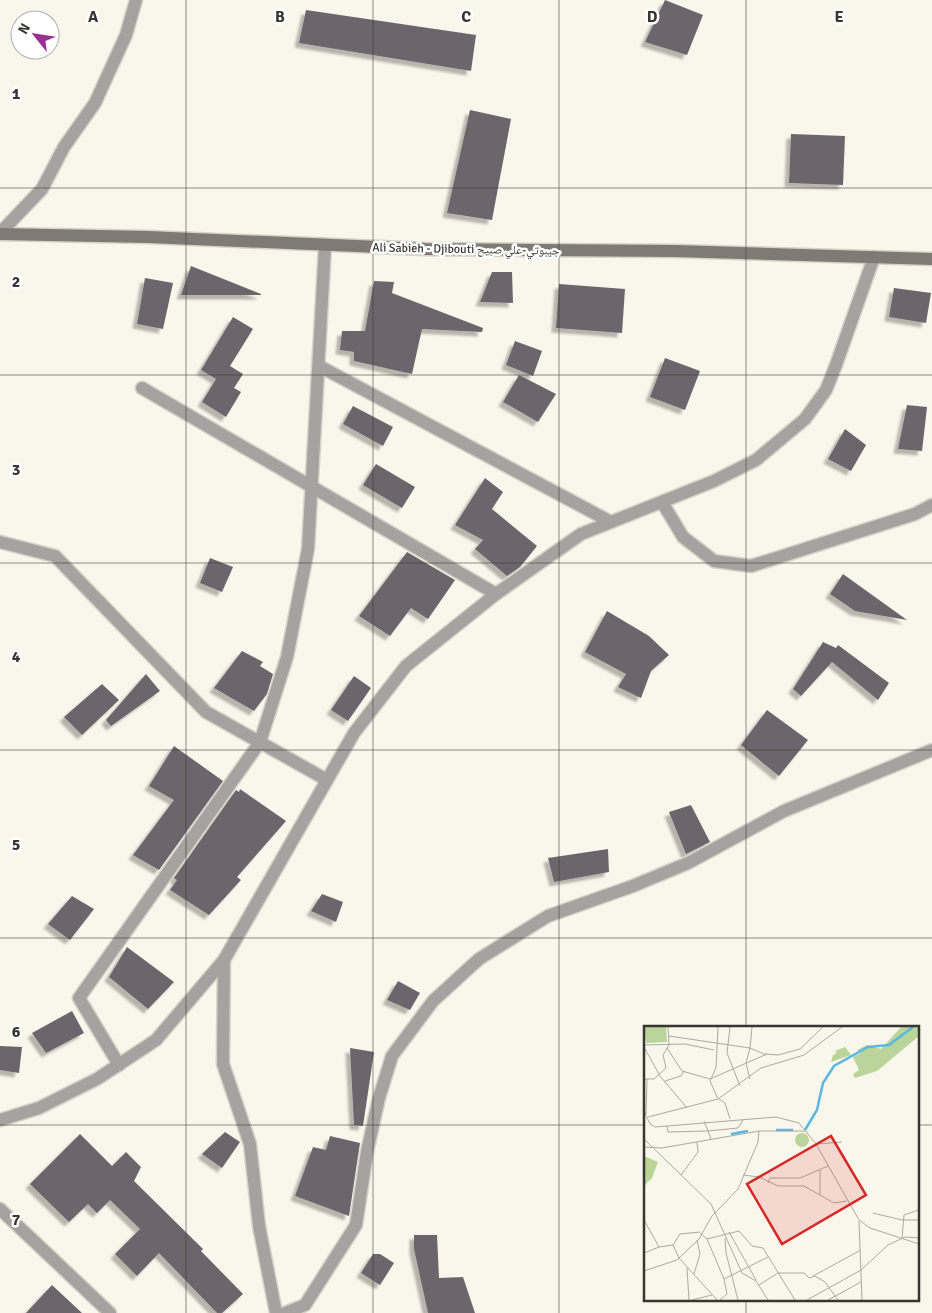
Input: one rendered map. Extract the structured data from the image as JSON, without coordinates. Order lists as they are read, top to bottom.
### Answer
{
  "streets": {
    "main road": ["Ali Sabieh - Djibouti جيبوتي-علي صبيح"]
  },
  "north": "top left",
  "grid": {
    "columns": [
      "A",
      "B",
      "C",
      "D",
      "E"
    ],
    "rows": [
      "1",
      "2",
      "3",
      "4",
      "5",
      "6",
      "7"
    ]
  }
}
